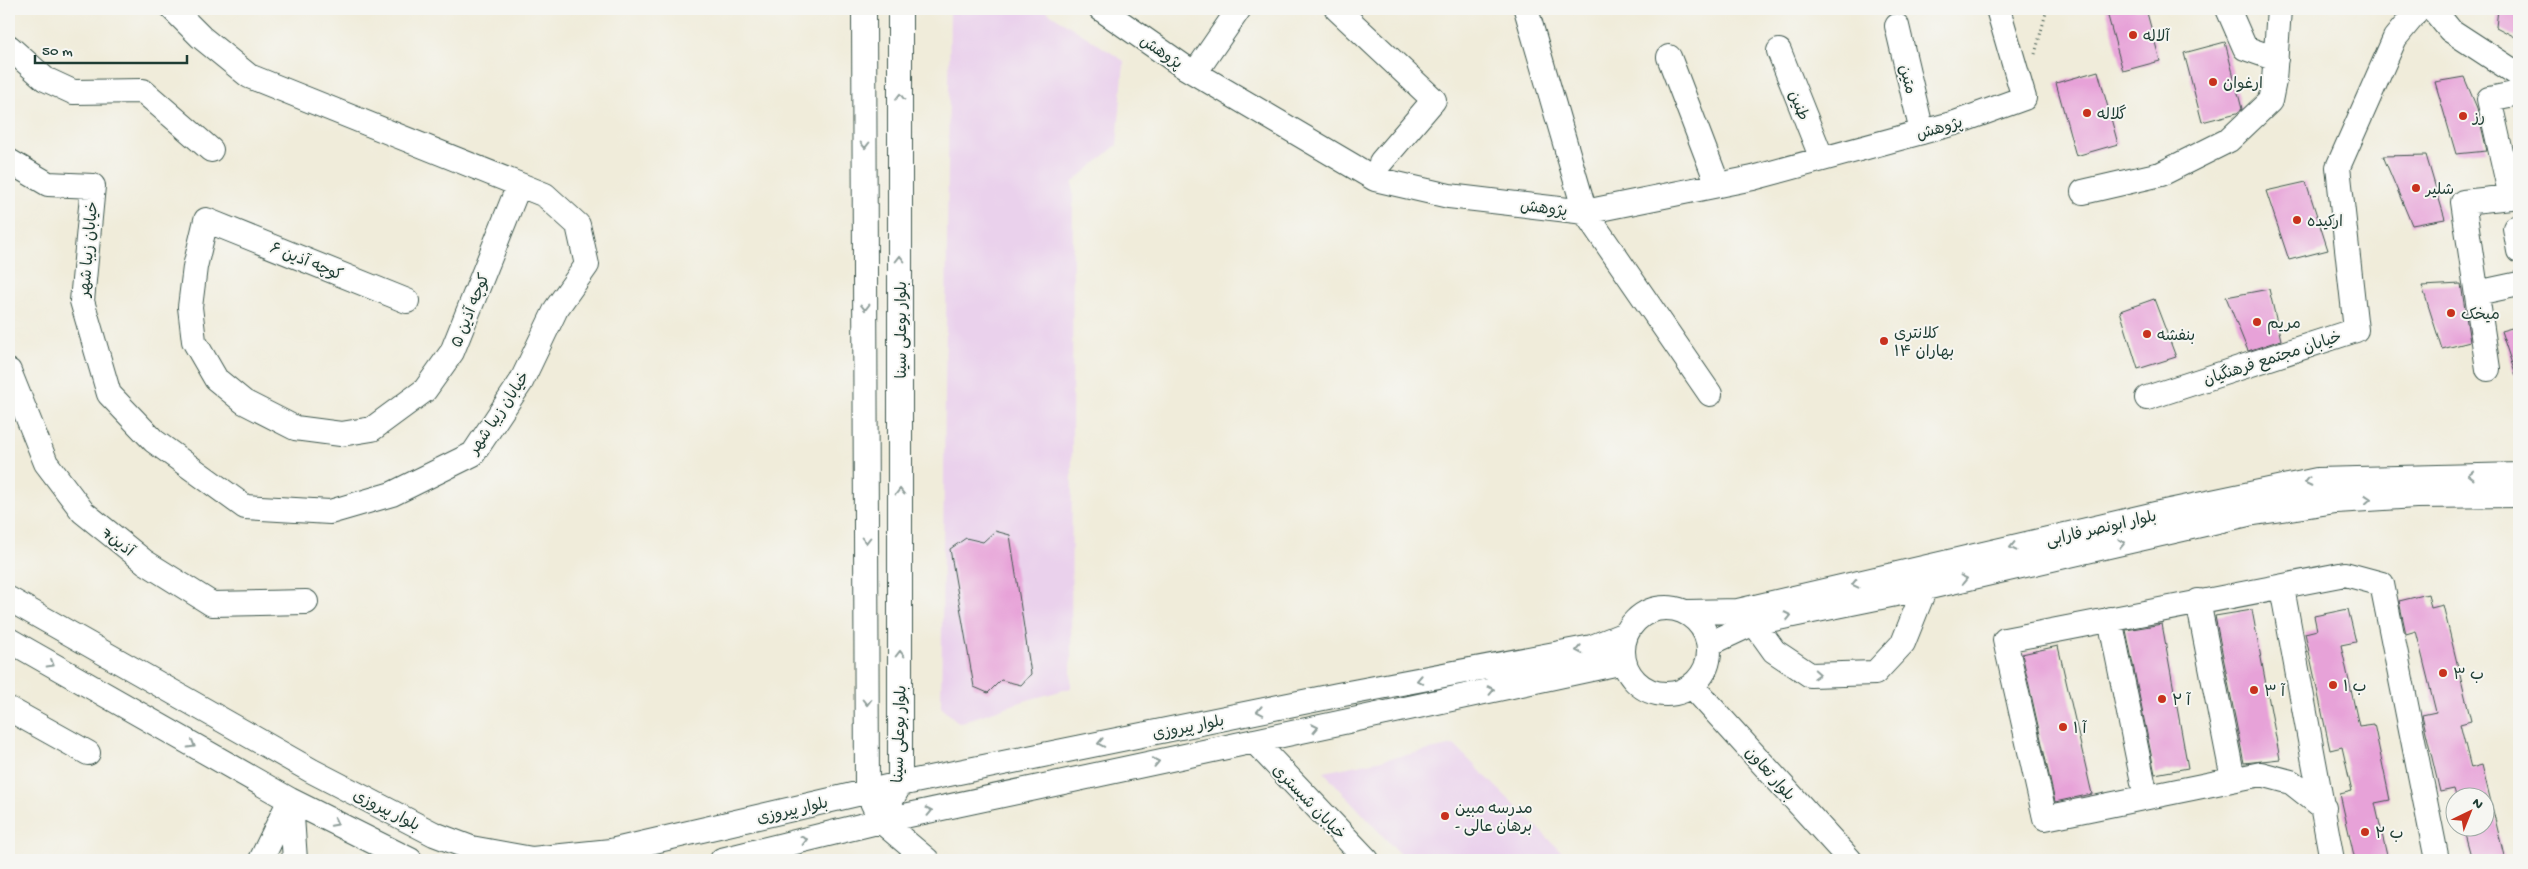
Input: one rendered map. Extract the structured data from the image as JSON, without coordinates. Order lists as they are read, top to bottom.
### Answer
{
  "streets": {
    "street": [
      "پژوهش",
      "متین",
      "طنین",
      "خیابان زیبا شهر",
      "کوچه آذین ۶",
      "کوچه آذین ۵",
      "بلوار بوعلی سینا",
      "خیابان مجتمع فرهنگیان",
      "بلوار ابونصر فارابی",
      "آذین7",
      "بلوار پیروزی",
      "بلوار تعاون",
      "خیابان شبستری"
    ]
  },
  "crossings": [
    ["پژوهش", "متین"],
    ["پژوهش", "طنین"],
    ["خیابان زیبا شهر", "کوچه آذین ۵"],
    ["کوچه آذین ۶", "کوچه آذین ۵"],
    ["بلوار بوعلی سینا", "بلوار پیروزی"],
    ["بلوار ابونصر فارابی", "بلوار پیروزی"],
    ["بلوار ابونصر فارابی", "بلوار تعاون"],
    ["بلوار پیروزی", "بلوار تعاون"],
    ["بلوار پیروزی", "خیابان شبستری"]
  ],
  "places": [
    "آلاله",
    "ارغوان",
    "گلاله",
    "رز",
    "شلیر",
    "ارکیده",
    "میخک",
    "مریم",
    "بنفشه",
    "کلانتری ۱۴ بهاران",
    "ب ۳",
    "ب ۱",
    "آ ۳",
    "آ ۲",
    "آ ۱",
    "مدرسه مبین - برهان عالی",
    "ب ۲"
  ],
  "scale_bar": "50 m",
  "north": "top right"
}
